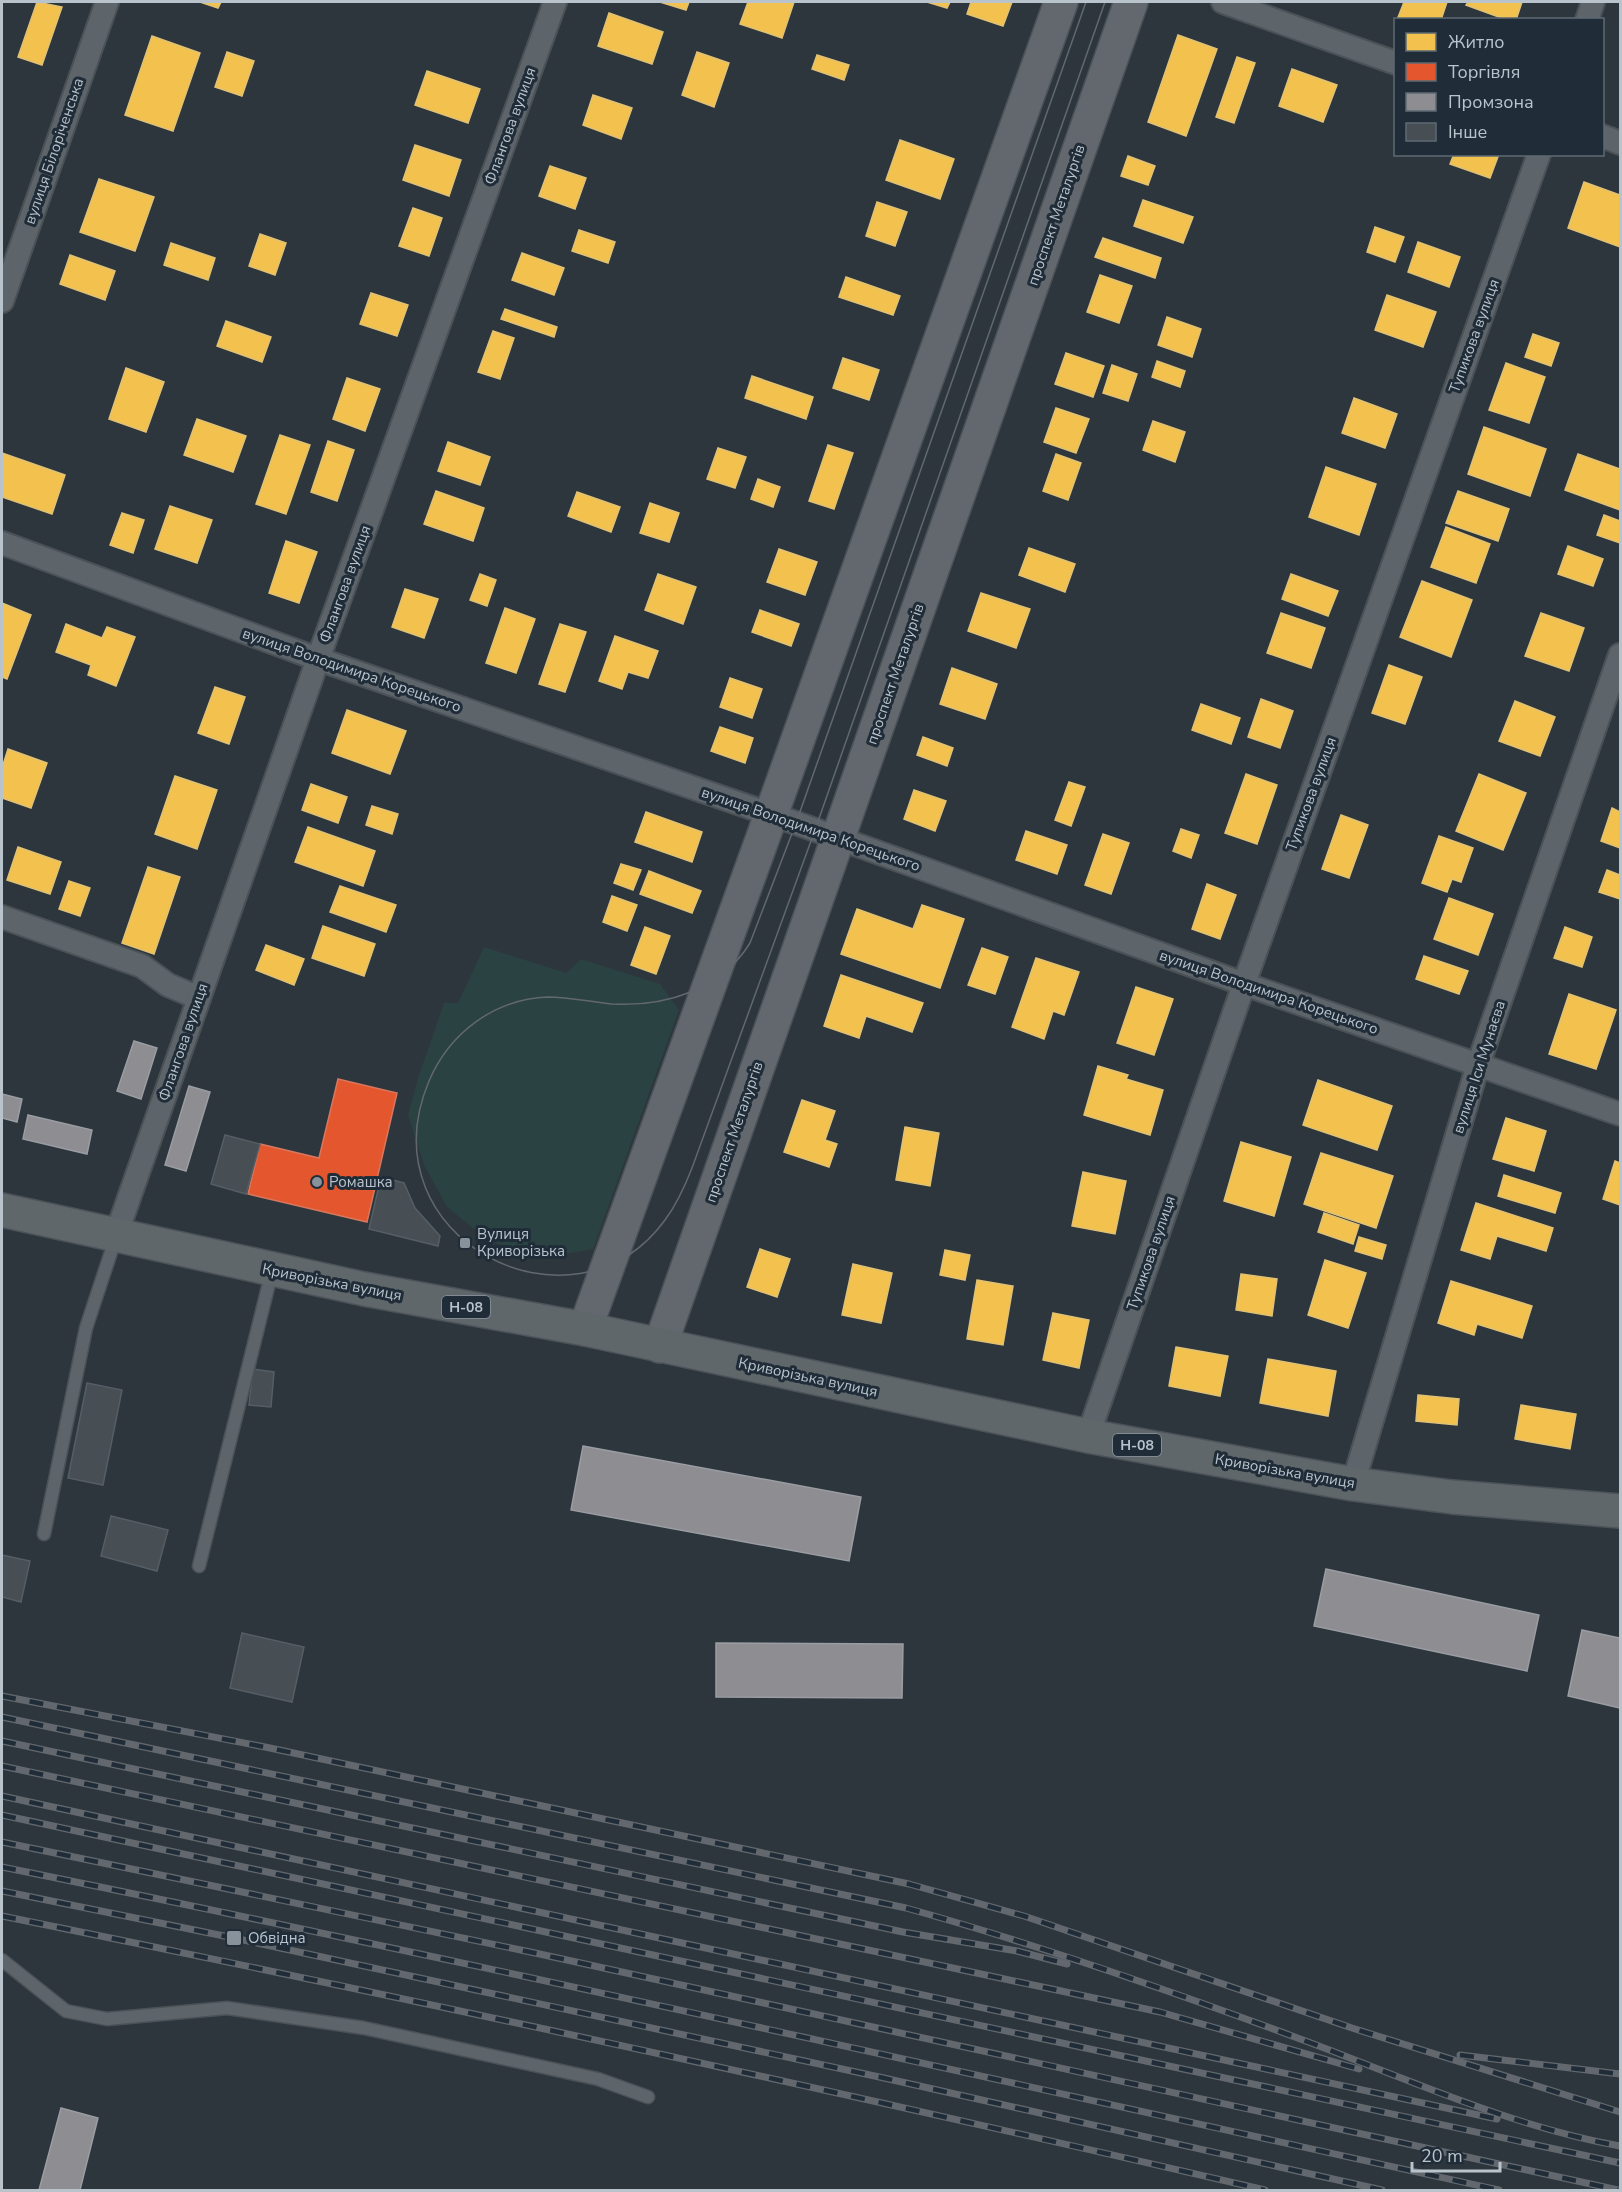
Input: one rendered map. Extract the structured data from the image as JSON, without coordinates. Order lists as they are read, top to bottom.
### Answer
{
  "streets": {
    "main road": ["проспект Металургів", "Криворізька вулиця", "Н-08"],
    "street": [
      "Флангова вулиця",
      "вулиця Білоріченська",
      "Тупикова вулиця",
      "вулиця Володимира Корецького",
      "вулиця Іси Мунаєва"
    ]
  },
  "crossings": [
    ["Флангова вулиця", "вулиця Володимира Корецького"],
    ["Флангова вулиця", "Криворізька вулиця"],
    ["проспект Металургів", "вулиця Володимира Корецького"],
    ["проспект Металургів", "Криворізька вулиця"],
    ["Тупикова вулиця", "вулиця Володимира Корецького"],
    ["Тупикова вулиця", "Криворізька вулиця"],
    ["вулиця Володимира Корецького", "вулиця Іси Мунаєва"],
    ["вулиця Іси Мунаєва", "Криворізька вулиця"]
  ],
  "places": {
    "other": ["Ромашка"],
    "transit": ["Вулиця Криворізька", "Обвідна"]
  },
  "legend": [
    "Житло",
    "Торгівля",
    "Промзона",
    "Інше"
  ],
  "scale_bar": "20 m"
}
